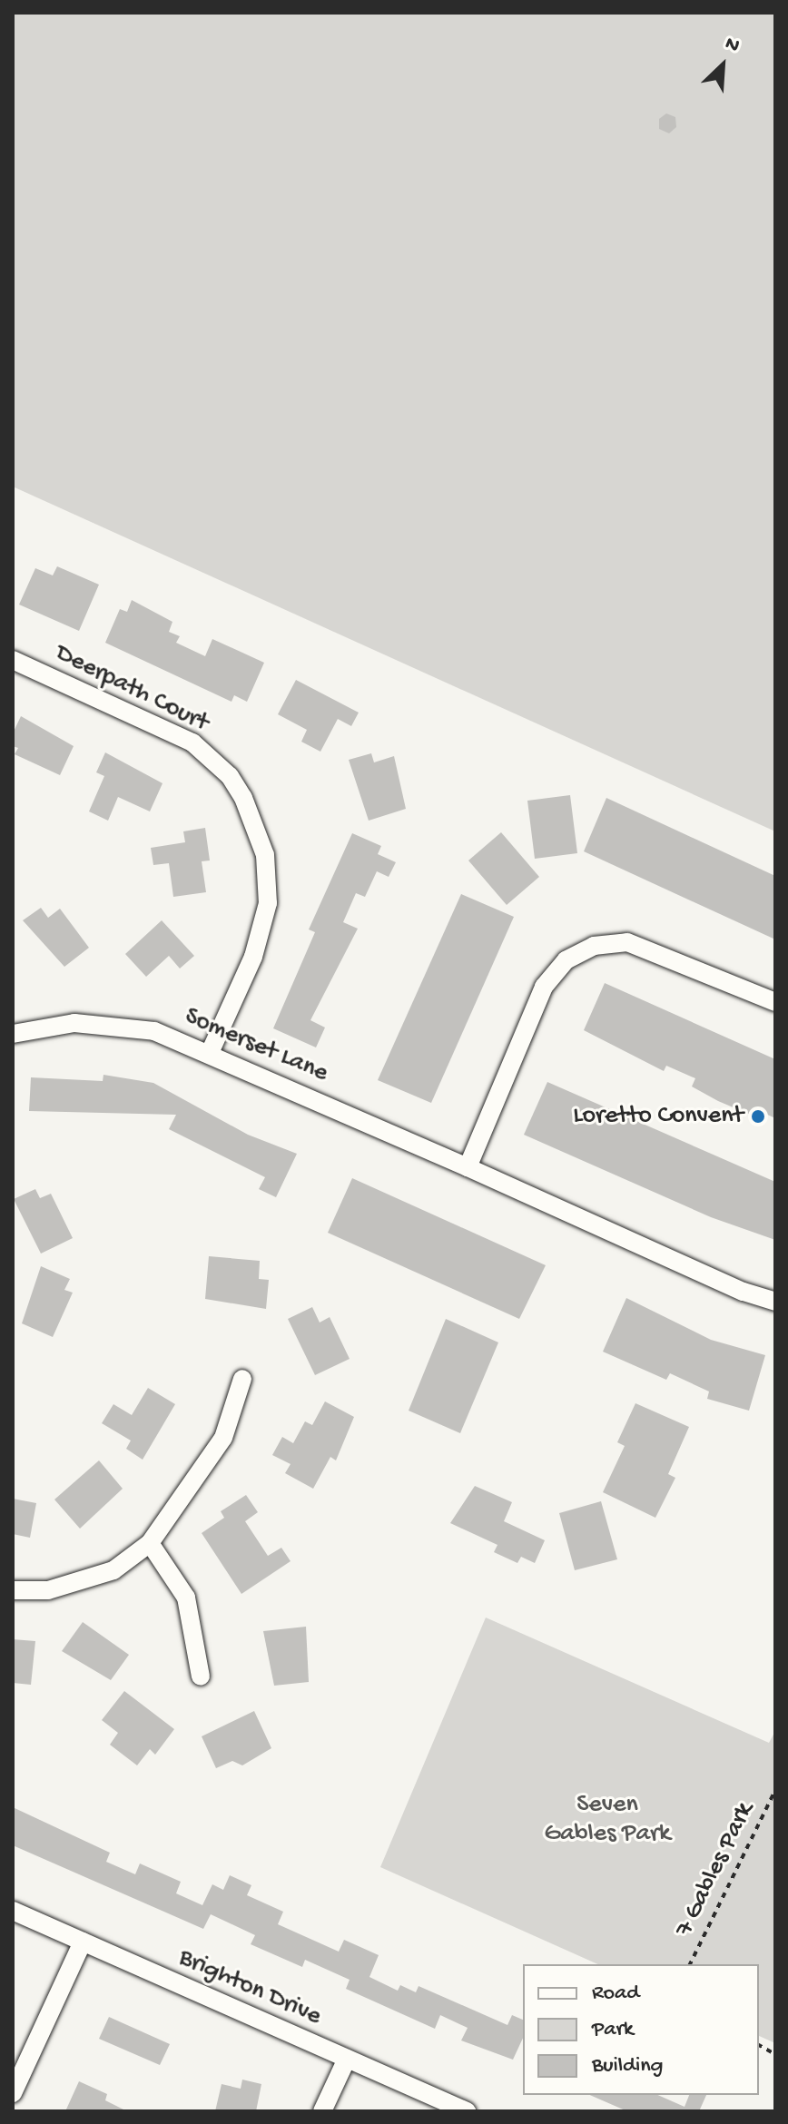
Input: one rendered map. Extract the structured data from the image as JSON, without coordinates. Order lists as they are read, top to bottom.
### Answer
{
  "streets": {
    "street": ["Deerpath Court", "Somerset Lane", "Brighton Drive"],
    "path": ["7 Gables Park"]
  },
  "crossings": [
    ["Deerpath Court", "Somerset Lane"]
  ],
  "parks": ["Seven Gables Park"],
  "places": ["Loretto Convent"],
  "legend": ["Road", "Park", "Building"],
  "north": "top right"
}
